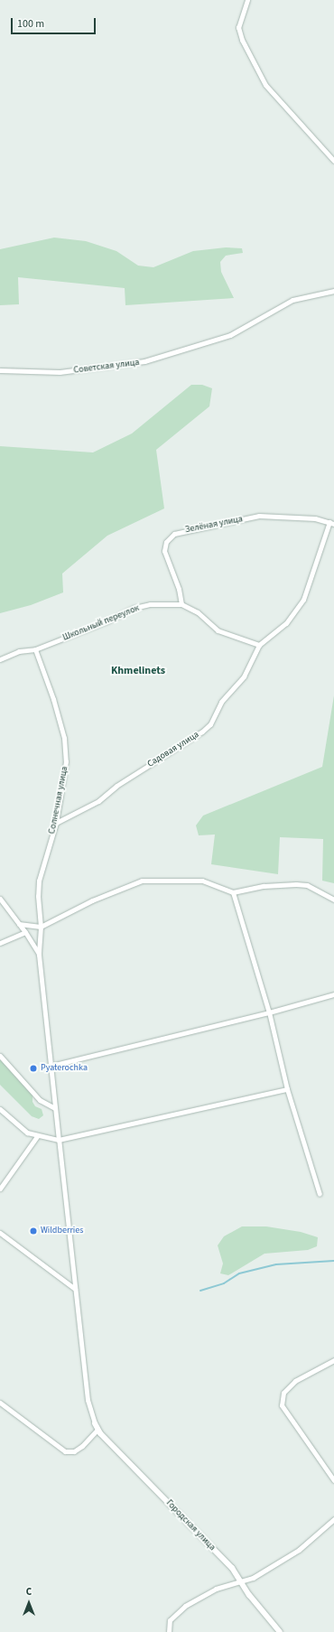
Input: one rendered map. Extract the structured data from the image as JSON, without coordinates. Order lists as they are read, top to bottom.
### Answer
{
  "streets": {
    "street": [
      "Советская улица",
      "Зелёная улица",
      "Школьный переулок",
      "Садовая улица",
      "Солнечная улица",
      "Городская улица"
    ]
  },
  "crossings": [
    ["Зелёная улица", "Школьный переулок"],
    ["Зелёная улица", "Садовая улица"],
    ["Школьный переулок", "Солнечная улица"],
    ["Садовая улица", "Солнечная улица"],
    ["Солнечная улица", "Городская улица"]
  ],
  "districts": ["Khmelinets"],
  "places": ["Pyaterochka", "Wildberries"],
  "scale_bar": "100 m",
  "north": "top"
}
